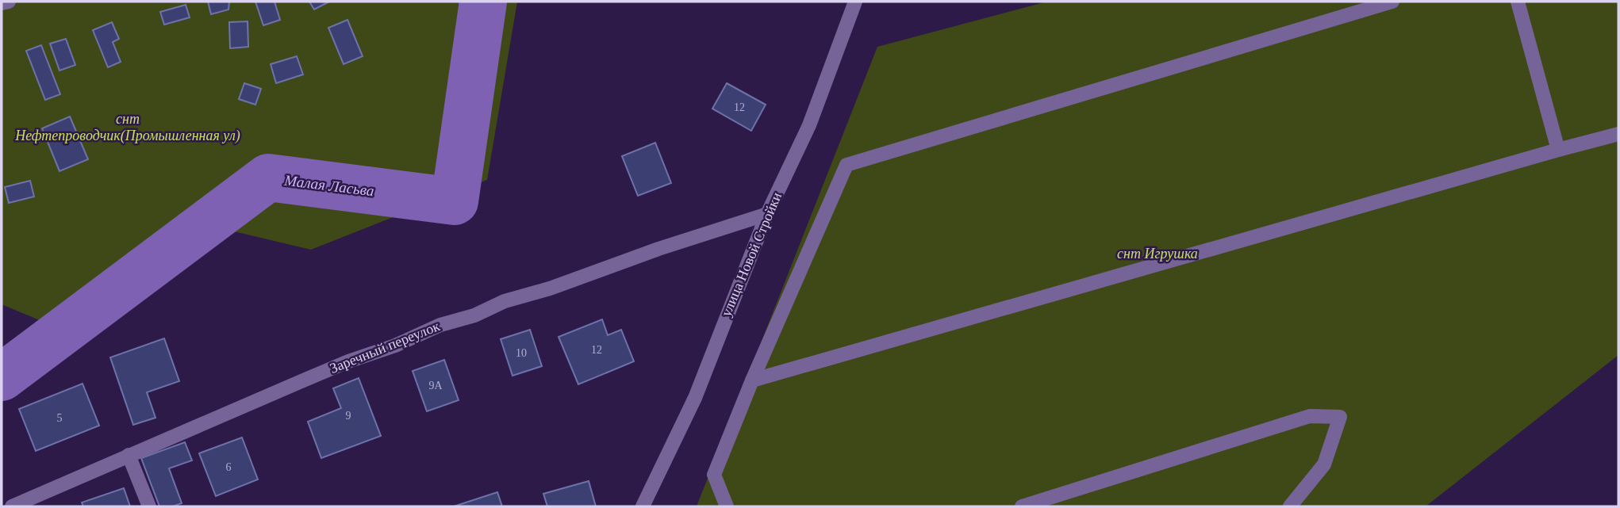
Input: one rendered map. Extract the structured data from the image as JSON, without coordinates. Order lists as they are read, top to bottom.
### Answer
{
  "streets": {
    "street": ["улица Новой Стройки", "Заречный переулок"]
  },
  "crossings": [
    ["улица Новой Стройки", "Заречный переулок"]
  ],
  "water": ["Малая Ласьва"],
  "parks": ["снт Нефтепроводчик(Промышленная ул)", "снт Игрушка"],
  "house_numbers": [
    "12",
    "12",
    "10",
    "9А",
    "9",
    "5",
    "6"
  ]
}
